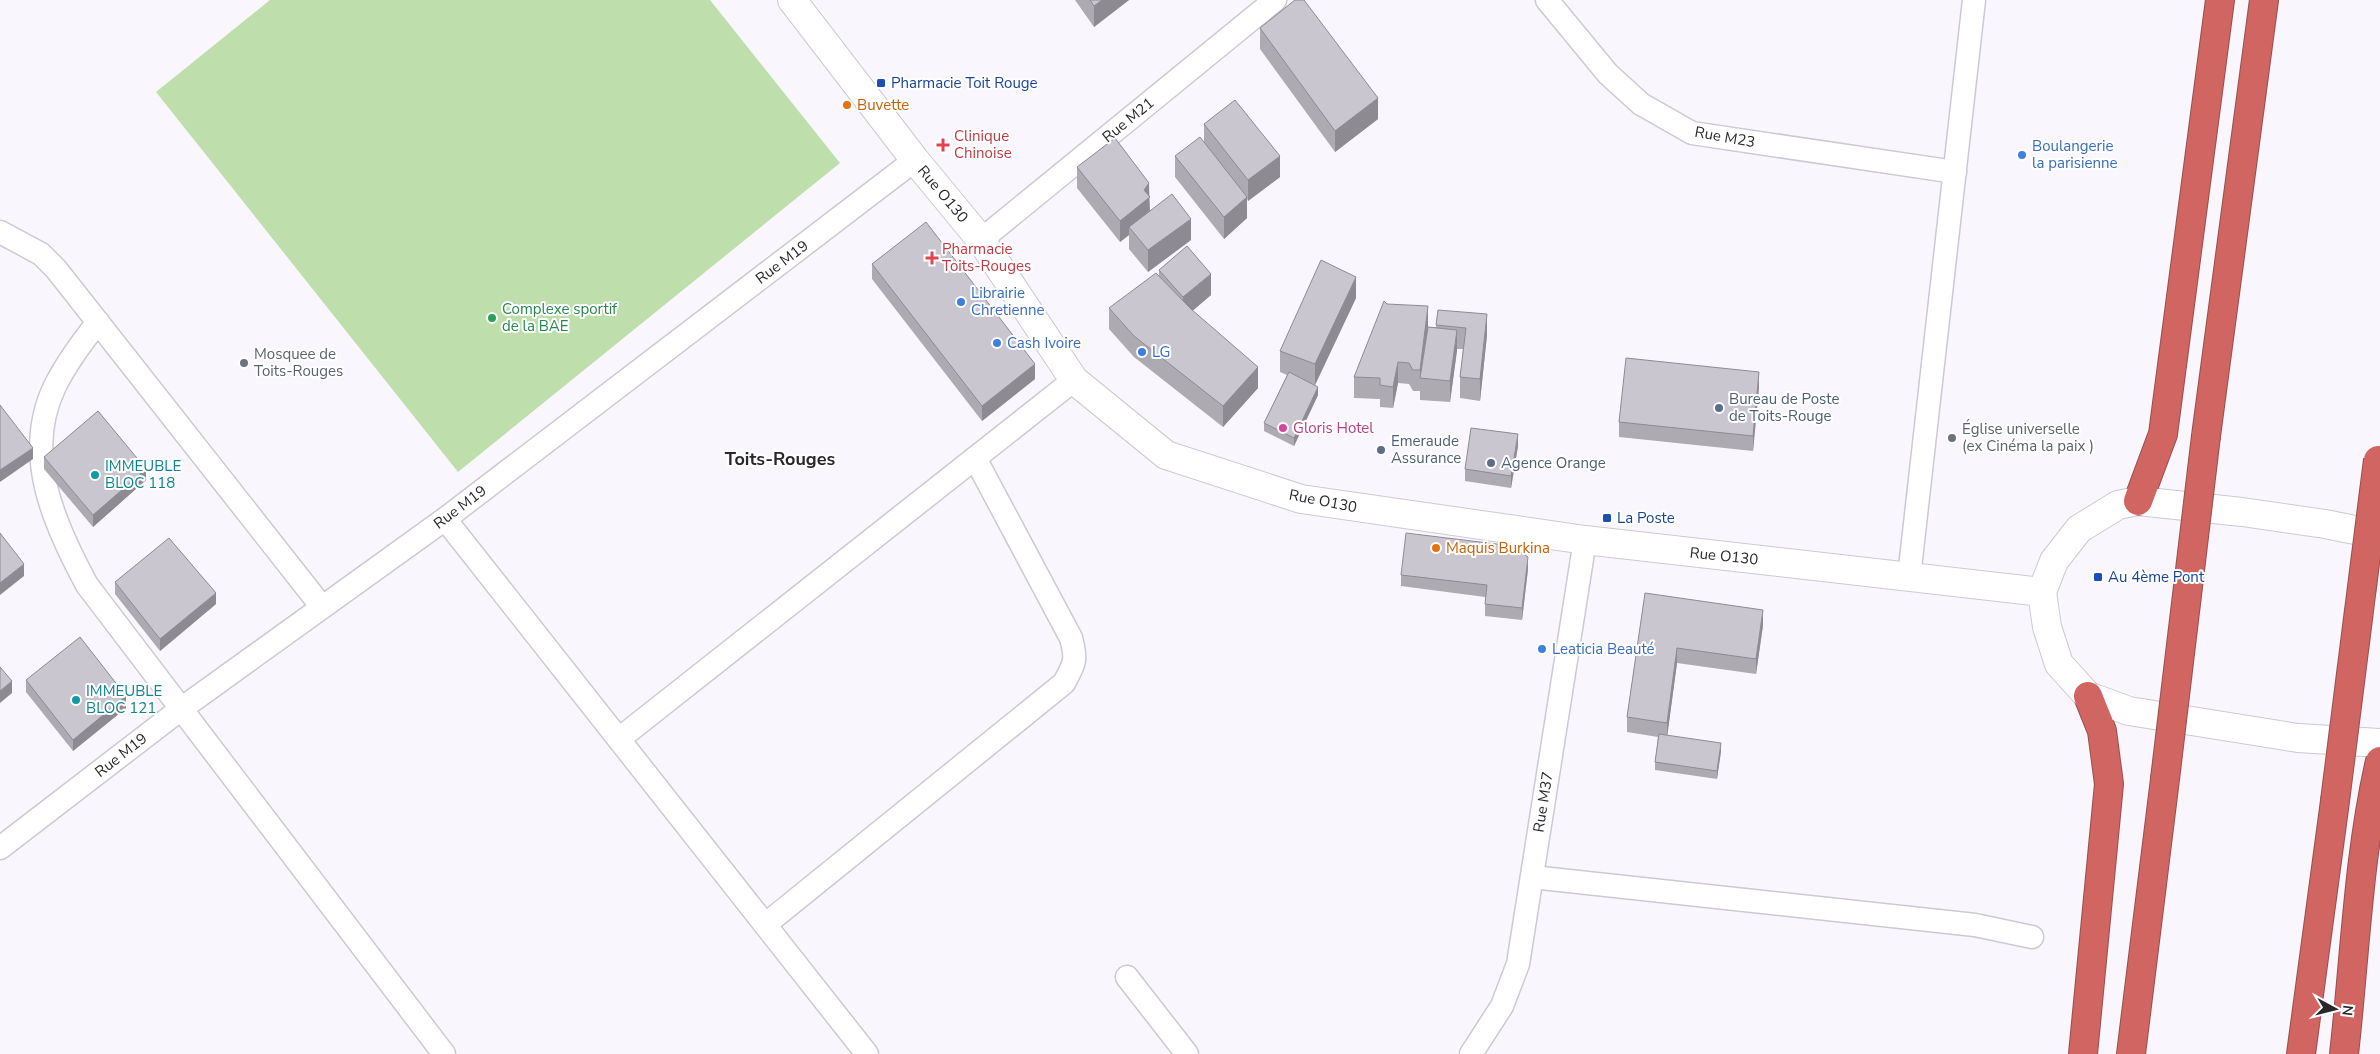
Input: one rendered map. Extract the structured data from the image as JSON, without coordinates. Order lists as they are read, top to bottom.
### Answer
{
  "streets": {
    "street": [
      "Rue M21",
      "Rue M23",
      "Rue O130",
      "Rue M19",
      "Rue M37"
    ]
  },
  "crossings": [
    ["Rue M21", "Rue O130"],
    ["Rue O130", "Rue M19"],
    ["Rue O130", "Rue M37"]
  ],
  "districts": ["Toits-Rouges"],
  "places": {
    "transit": ["Pharmacie Toit Rouge", "La Poste", "Au 4ème Pont"],
    "other": [
      "Buvette",
      "Boulangerie la parisienne",
      "Librairie Chretienne",
      "Complexe sportif de la BAE",
      "Cash Ivoire",
      "LG",
      "Mosquee de Toits-Rouges",
      "Bureau de Poste de Toits-Rouge",
      "Gloris Hotel",
      "Église universelle (ex Cinéma la paix )",
      "Emeraude Assurance",
      "Agence Orange",
      "IMMEUBLE BLOC 118",
      "Maquis Burkina",
      "Leaticia Beauté",
      "IMMEUBLE BLOC 121"
    ],
    "health": ["Clinique Chinoise", "Pharmacie Toits-Rouges"]
  },
  "north": "right"
}
